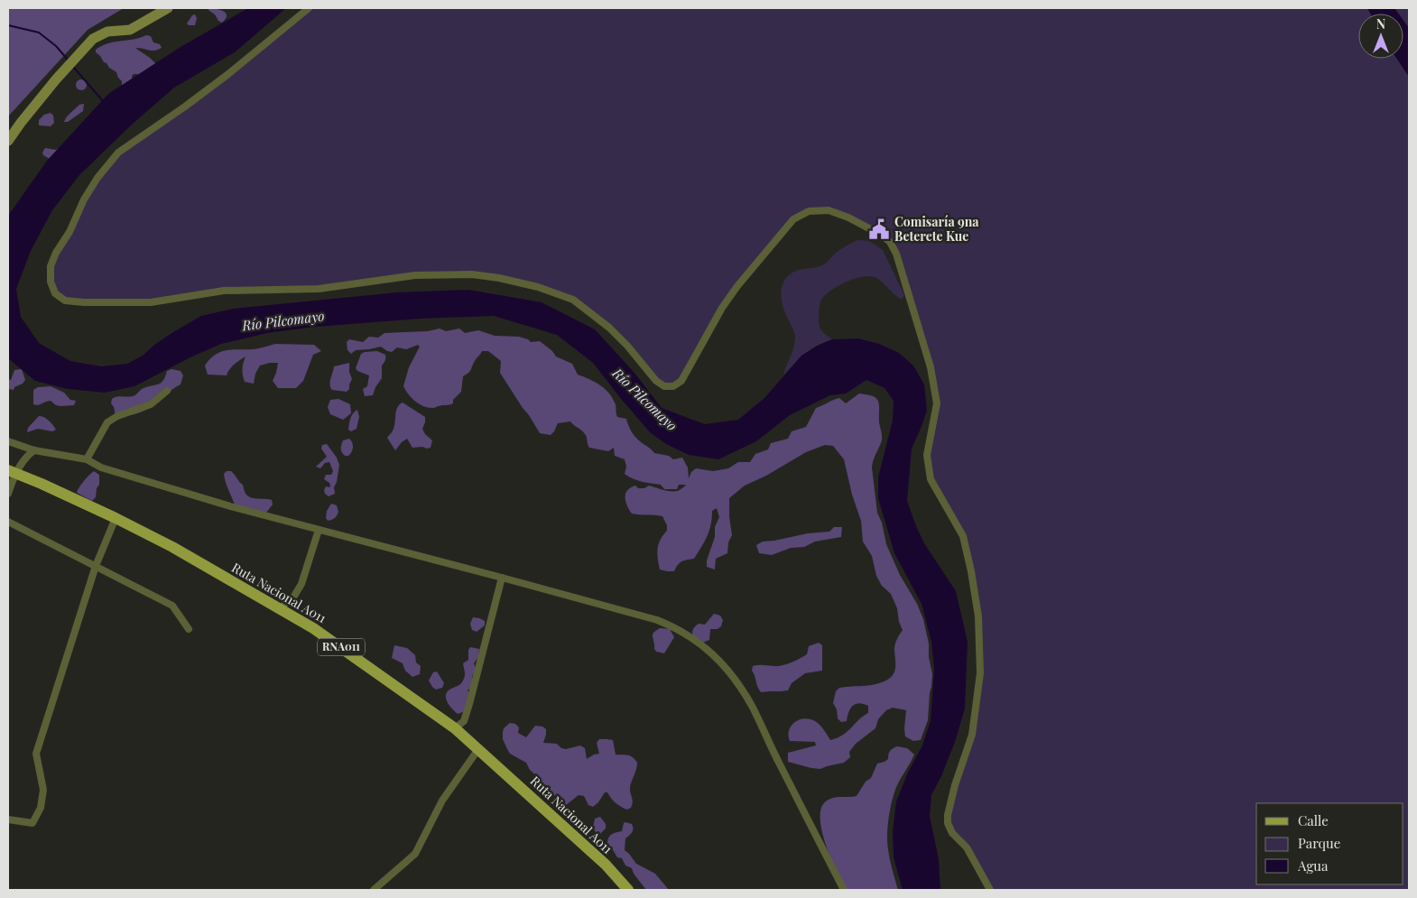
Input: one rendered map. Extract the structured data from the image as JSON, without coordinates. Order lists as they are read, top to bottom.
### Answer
{
  "streets": {
    "main road": ["Ruta Nacional A011", "RNA011"]
  },
  "water": ["Río Pilcomayo"],
  "places": {
    "public building": ["Comisaría 9na Beterete Kue"]
  },
  "legend": ["Calle", "Parque", "Agua"],
  "north": "top"
}
